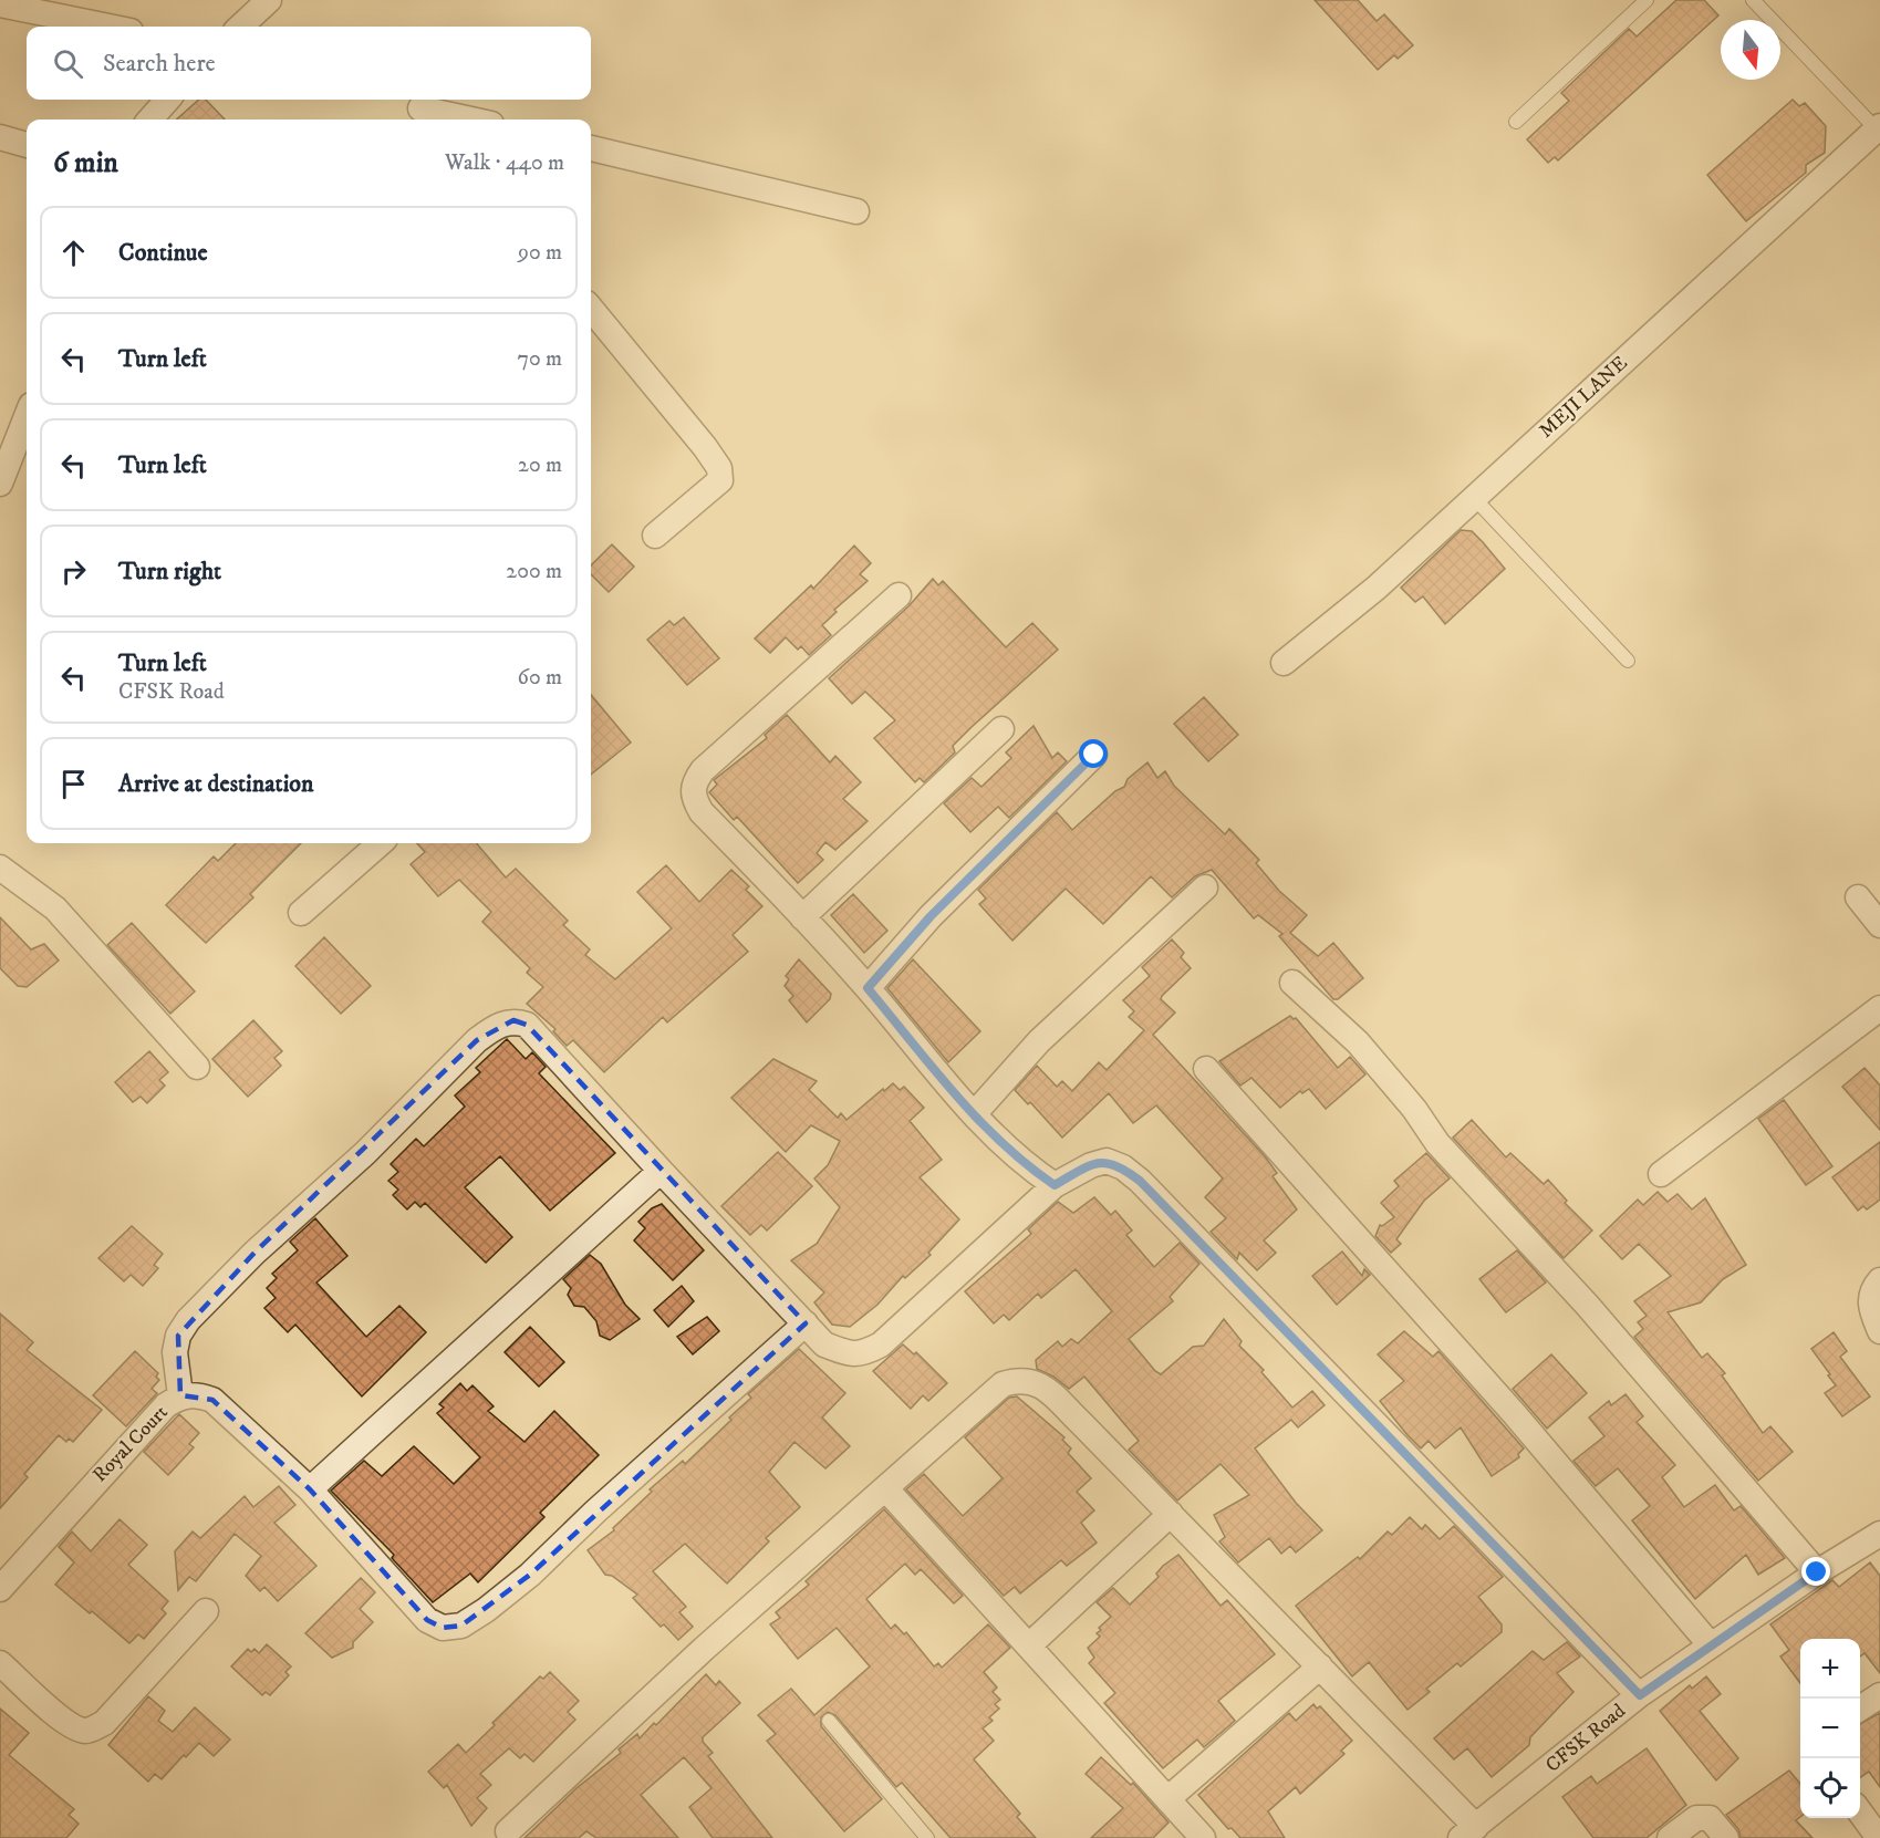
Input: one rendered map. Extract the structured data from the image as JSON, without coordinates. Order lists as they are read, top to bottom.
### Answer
{
  "streets": {
    "street": ["MEJI LANE", "Royal Court", "CFSK Road"]
  },
  "north": "bottom",
  "page": {
    "search": "Search here",
    "heading": ["6 min", "Walk · 440 m"],
    "list": [
      ["Continue", "90 m"],
      ["Turn left", "70 m"],
      ["Turn left", "20 m"],
      ["Turn right", "200 m"],
      ["Turn left", "CFSK Road", "60 m"],
      "Arrive at destination"
    ],
    "map_buttons": ["+", "−"]
  }
}
